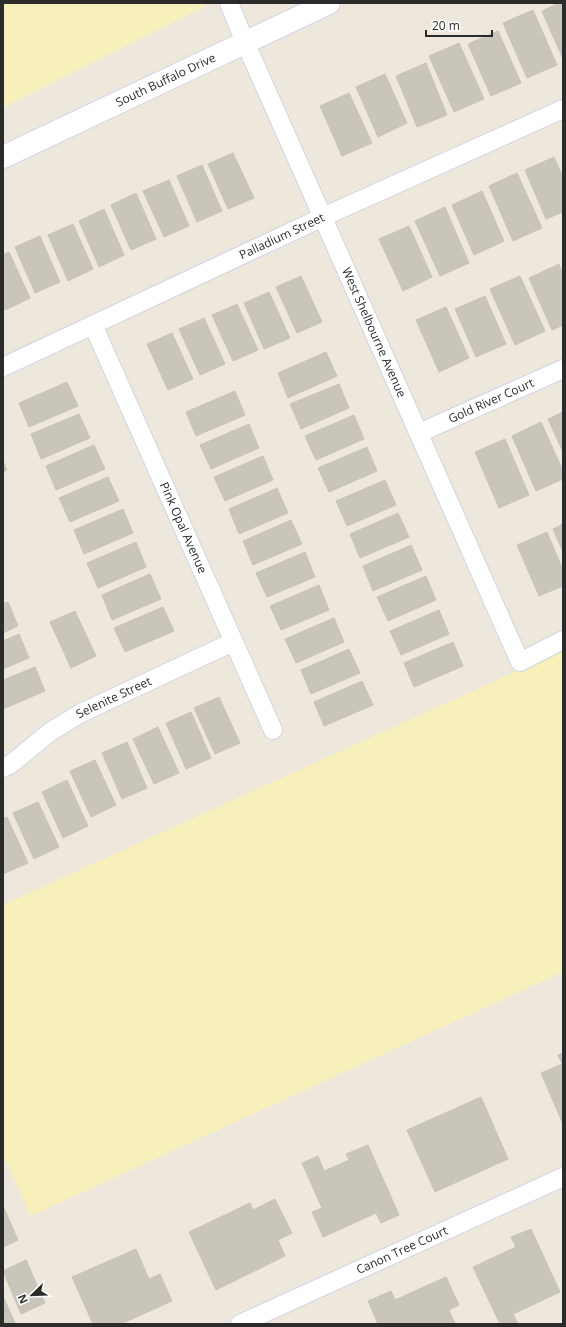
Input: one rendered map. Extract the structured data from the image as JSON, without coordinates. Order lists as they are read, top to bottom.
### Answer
{
  "streets": {
    "main road": ["South Buffalo Drive"],
    "street": [
      "Palladium Street",
      "West Shelbourne Avenue",
      "Gold River Court",
      "Pink Opal Avenue",
      "Selenite Street",
      "Canon Tree Court"
    ]
  },
  "crossings": [
    ["South Buffalo Drive", "West Shelbourne Avenue"],
    ["Palladium Street", "West Shelbourne Avenue"],
    ["Palladium Street", "Pink Opal Avenue"],
    ["West Shelbourne Avenue", "Gold River Court"],
    ["Pink Opal Avenue", "Selenite Street"]
  ],
  "scale_bar": "20 m",
  "north": "bottom left"
}
